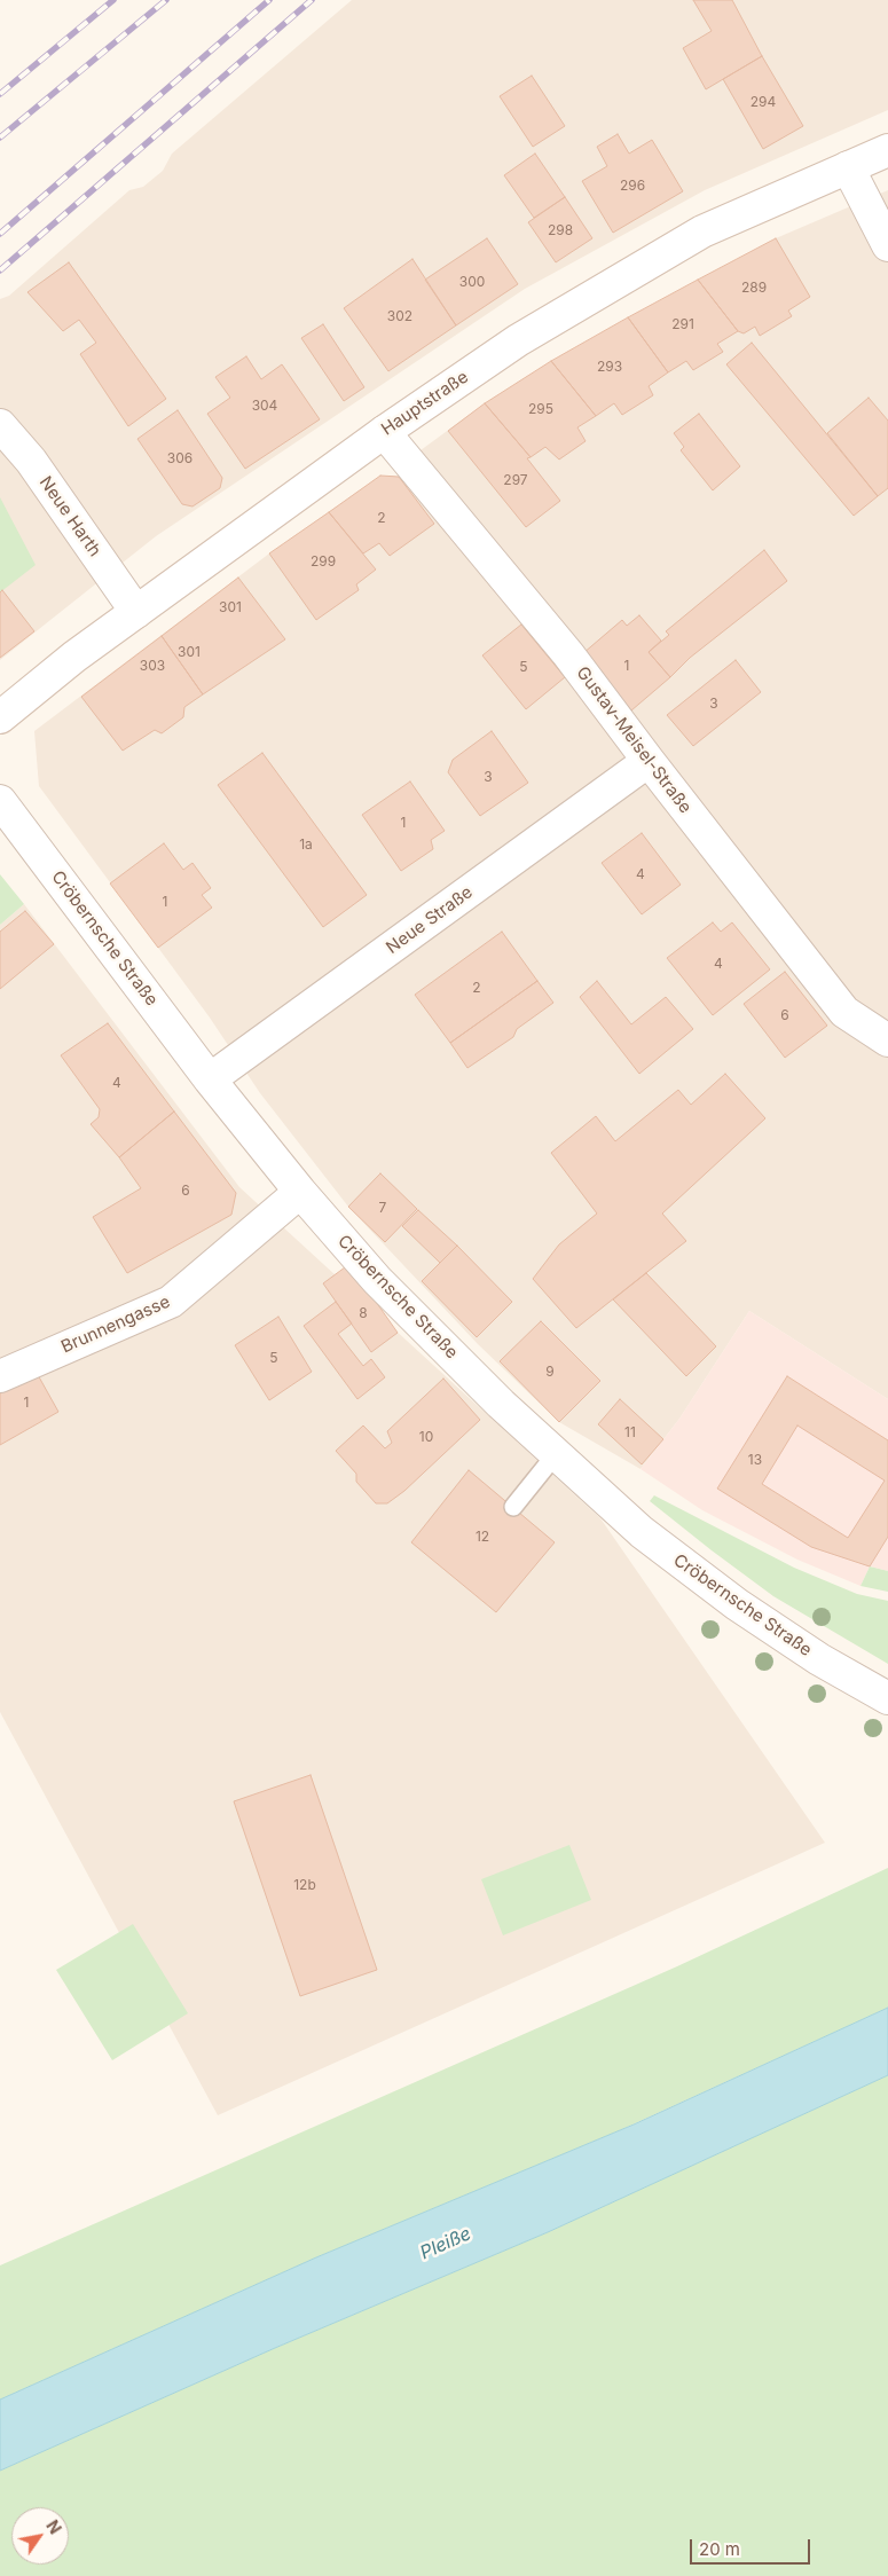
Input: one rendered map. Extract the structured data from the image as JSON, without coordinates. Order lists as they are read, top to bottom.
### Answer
{
  "streets": {
    "street": [
      "Hauptstraße",
      "Neue Harth",
      "Gustav-Meisel-Straße",
      "Neue Straße",
      "Cröbernsche Straße",
      "Brunnengasse"
    ]
  },
  "crossings": [
    ["Hauptstraße", "Neue Harth"],
    ["Hauptstraße", "Gustav-Meisel-Straße"],
    ["Gustav-Meisel-Straße", "Neue Straße"],
    ["Neue Straße", "Cröbernsche Straße"],
    ["Cröbernsche Straße", "Brunnengasse"]
  ],
  "water": ["Pleiße"],
  "house_numbers": [
    "294",
    "296",
    "298",
    "300",
    "289",
    "302",
    "291",
    "293",
    "304",
    "295",
    "306",
    "297",
    "2",
    "299",
    "301",
    "301",
    "303",
    "1",
    "5",
    "3",
    "3",
    "1",
    "1a",
    "4",
    "1",
    "4",
    "2",
    "6",
    "4",
    "6",
    "7",
    "8",
    "5",
    "9",
    "1",
    "11",
    "10",
    "13",
    "12",
    "12b"
  ],
  "scale_bar": "20 m",
  "north": "top right"
}
